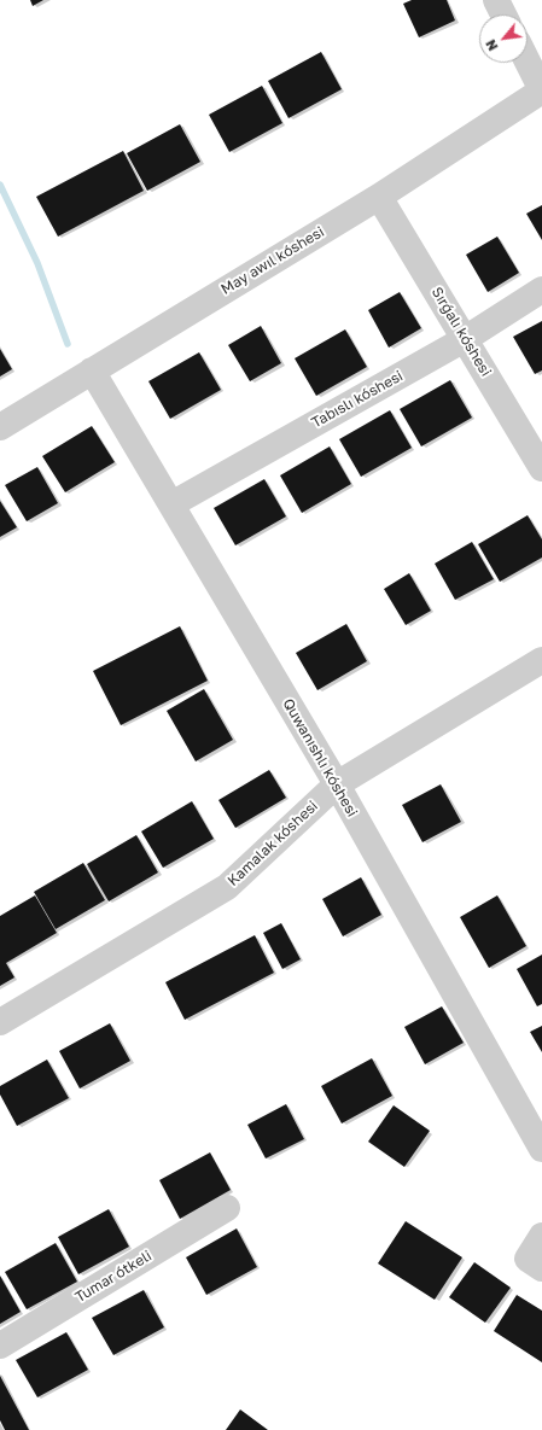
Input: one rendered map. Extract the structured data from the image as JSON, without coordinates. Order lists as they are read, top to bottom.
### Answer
{
  "streets": {
    "street": [
      "May awıl kóshesi",
      "Sırǵalı kóshesi",
      "Tabıslı kóshesi",
      "Quwanıshlı kóshesi",
      "Kamalak kóshesi",
      "Tumar ótkeli"
    ]
  },
  "crossings": [
    ["May awıl kóshesi", "Sırǵalı kóshesi"],
    ["May awıl kóshesi", "Quwanıshlı kóshesi"],
    ["Sırǵalı kóshesi", "Tabıslı kóshesi"],
    ["Tabıslı kóshesi", "Quwanıshlı kóshesi"],
    ["Quwanıshlı kóshesi", "Kamalak kóshesi"]
  ],
  "north": "bottom left"
}
